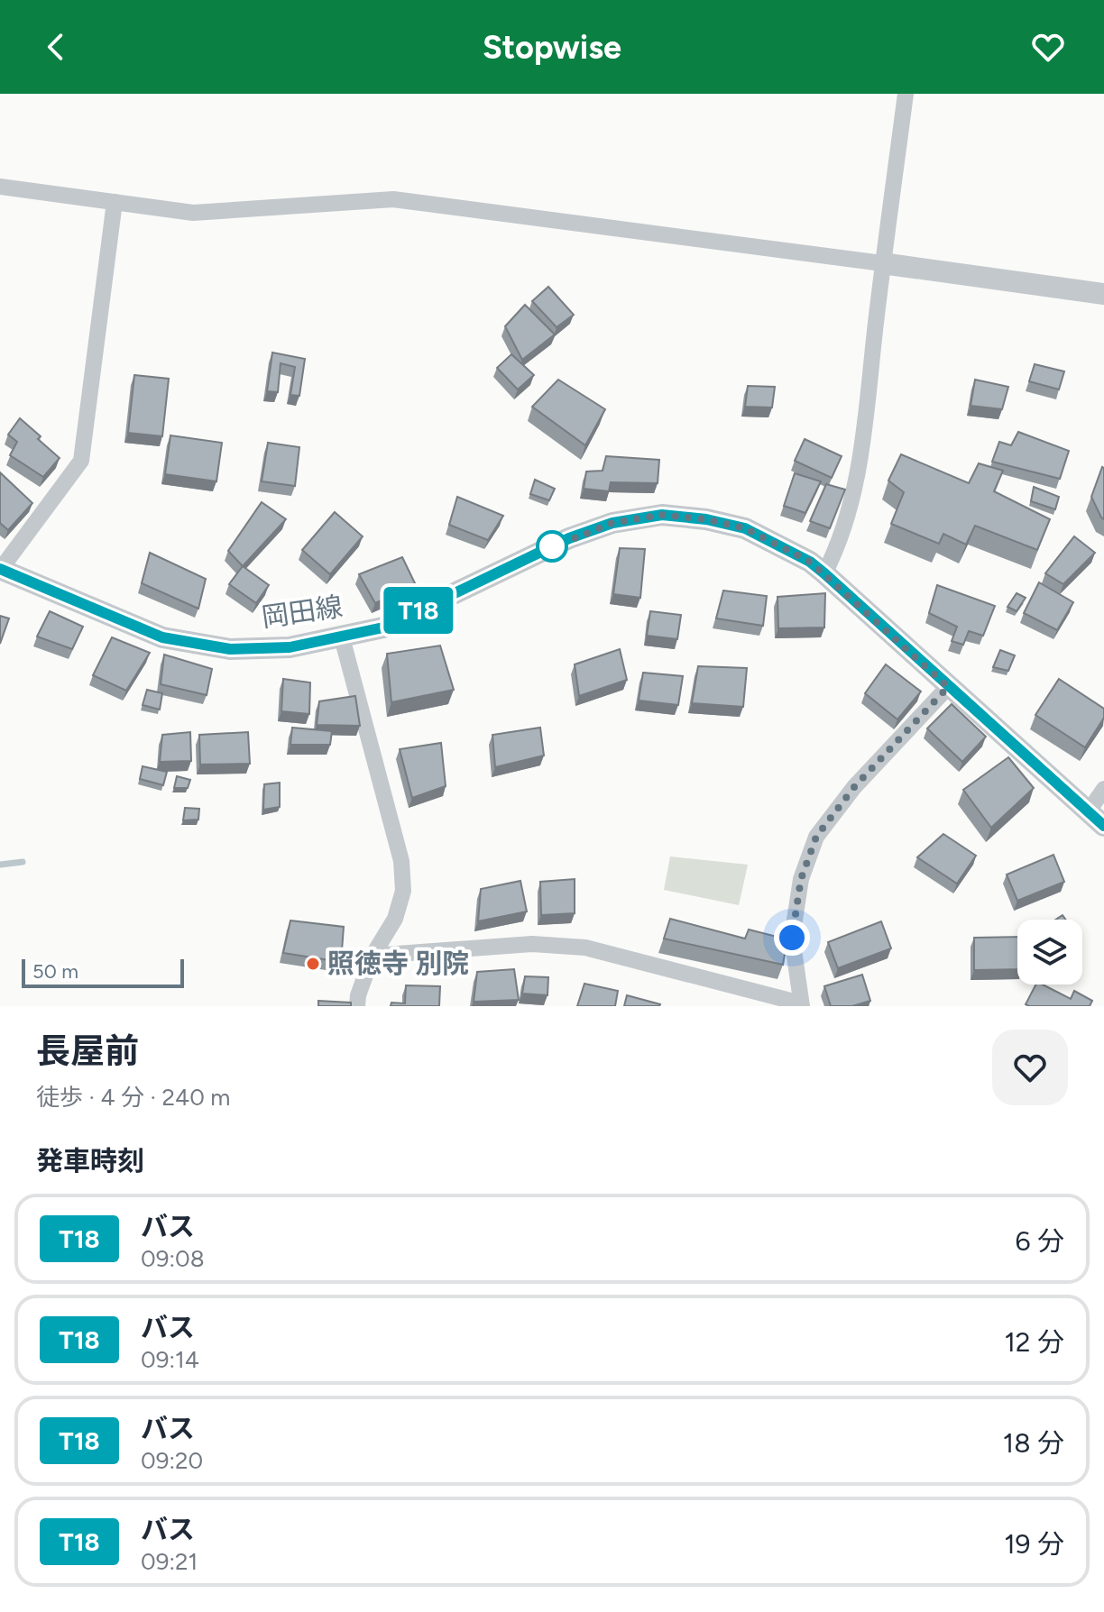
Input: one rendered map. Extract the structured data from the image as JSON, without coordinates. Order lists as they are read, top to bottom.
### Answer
{
  "streets": {
    "street": ["岡田線"]
  },
  "places": ["照徳寺 別院"],
  "lines": ["bus line T18"],
  "scale_bar": "50 m",
  "page": {
    "header": "Stopwise",
    "on_map": "T18",
    "scale": "50 m",
    "heading": [
      ["長屋前", "徒歩 · 4 分 · 240 m"],
      "発車時刻"
    ],
    "list": [
      {
        "mark": "T18",
        "name": "バス",
        "note": "09:08",
        "value": "6 分"
      },
      {
        "mark": "T18",
        "name": "バス",
        "note": "09:14",
        "value": "12 分"
      },
      {
        "mark": "T18",
        "name": "バス",
        "note": "09:20",
        "value": "18 分"
      },
      {
        "mark": "T18",
        "name": "バス",
        "note": "09:21",
        "value": "19 分"
      }
    ]
  }
}
